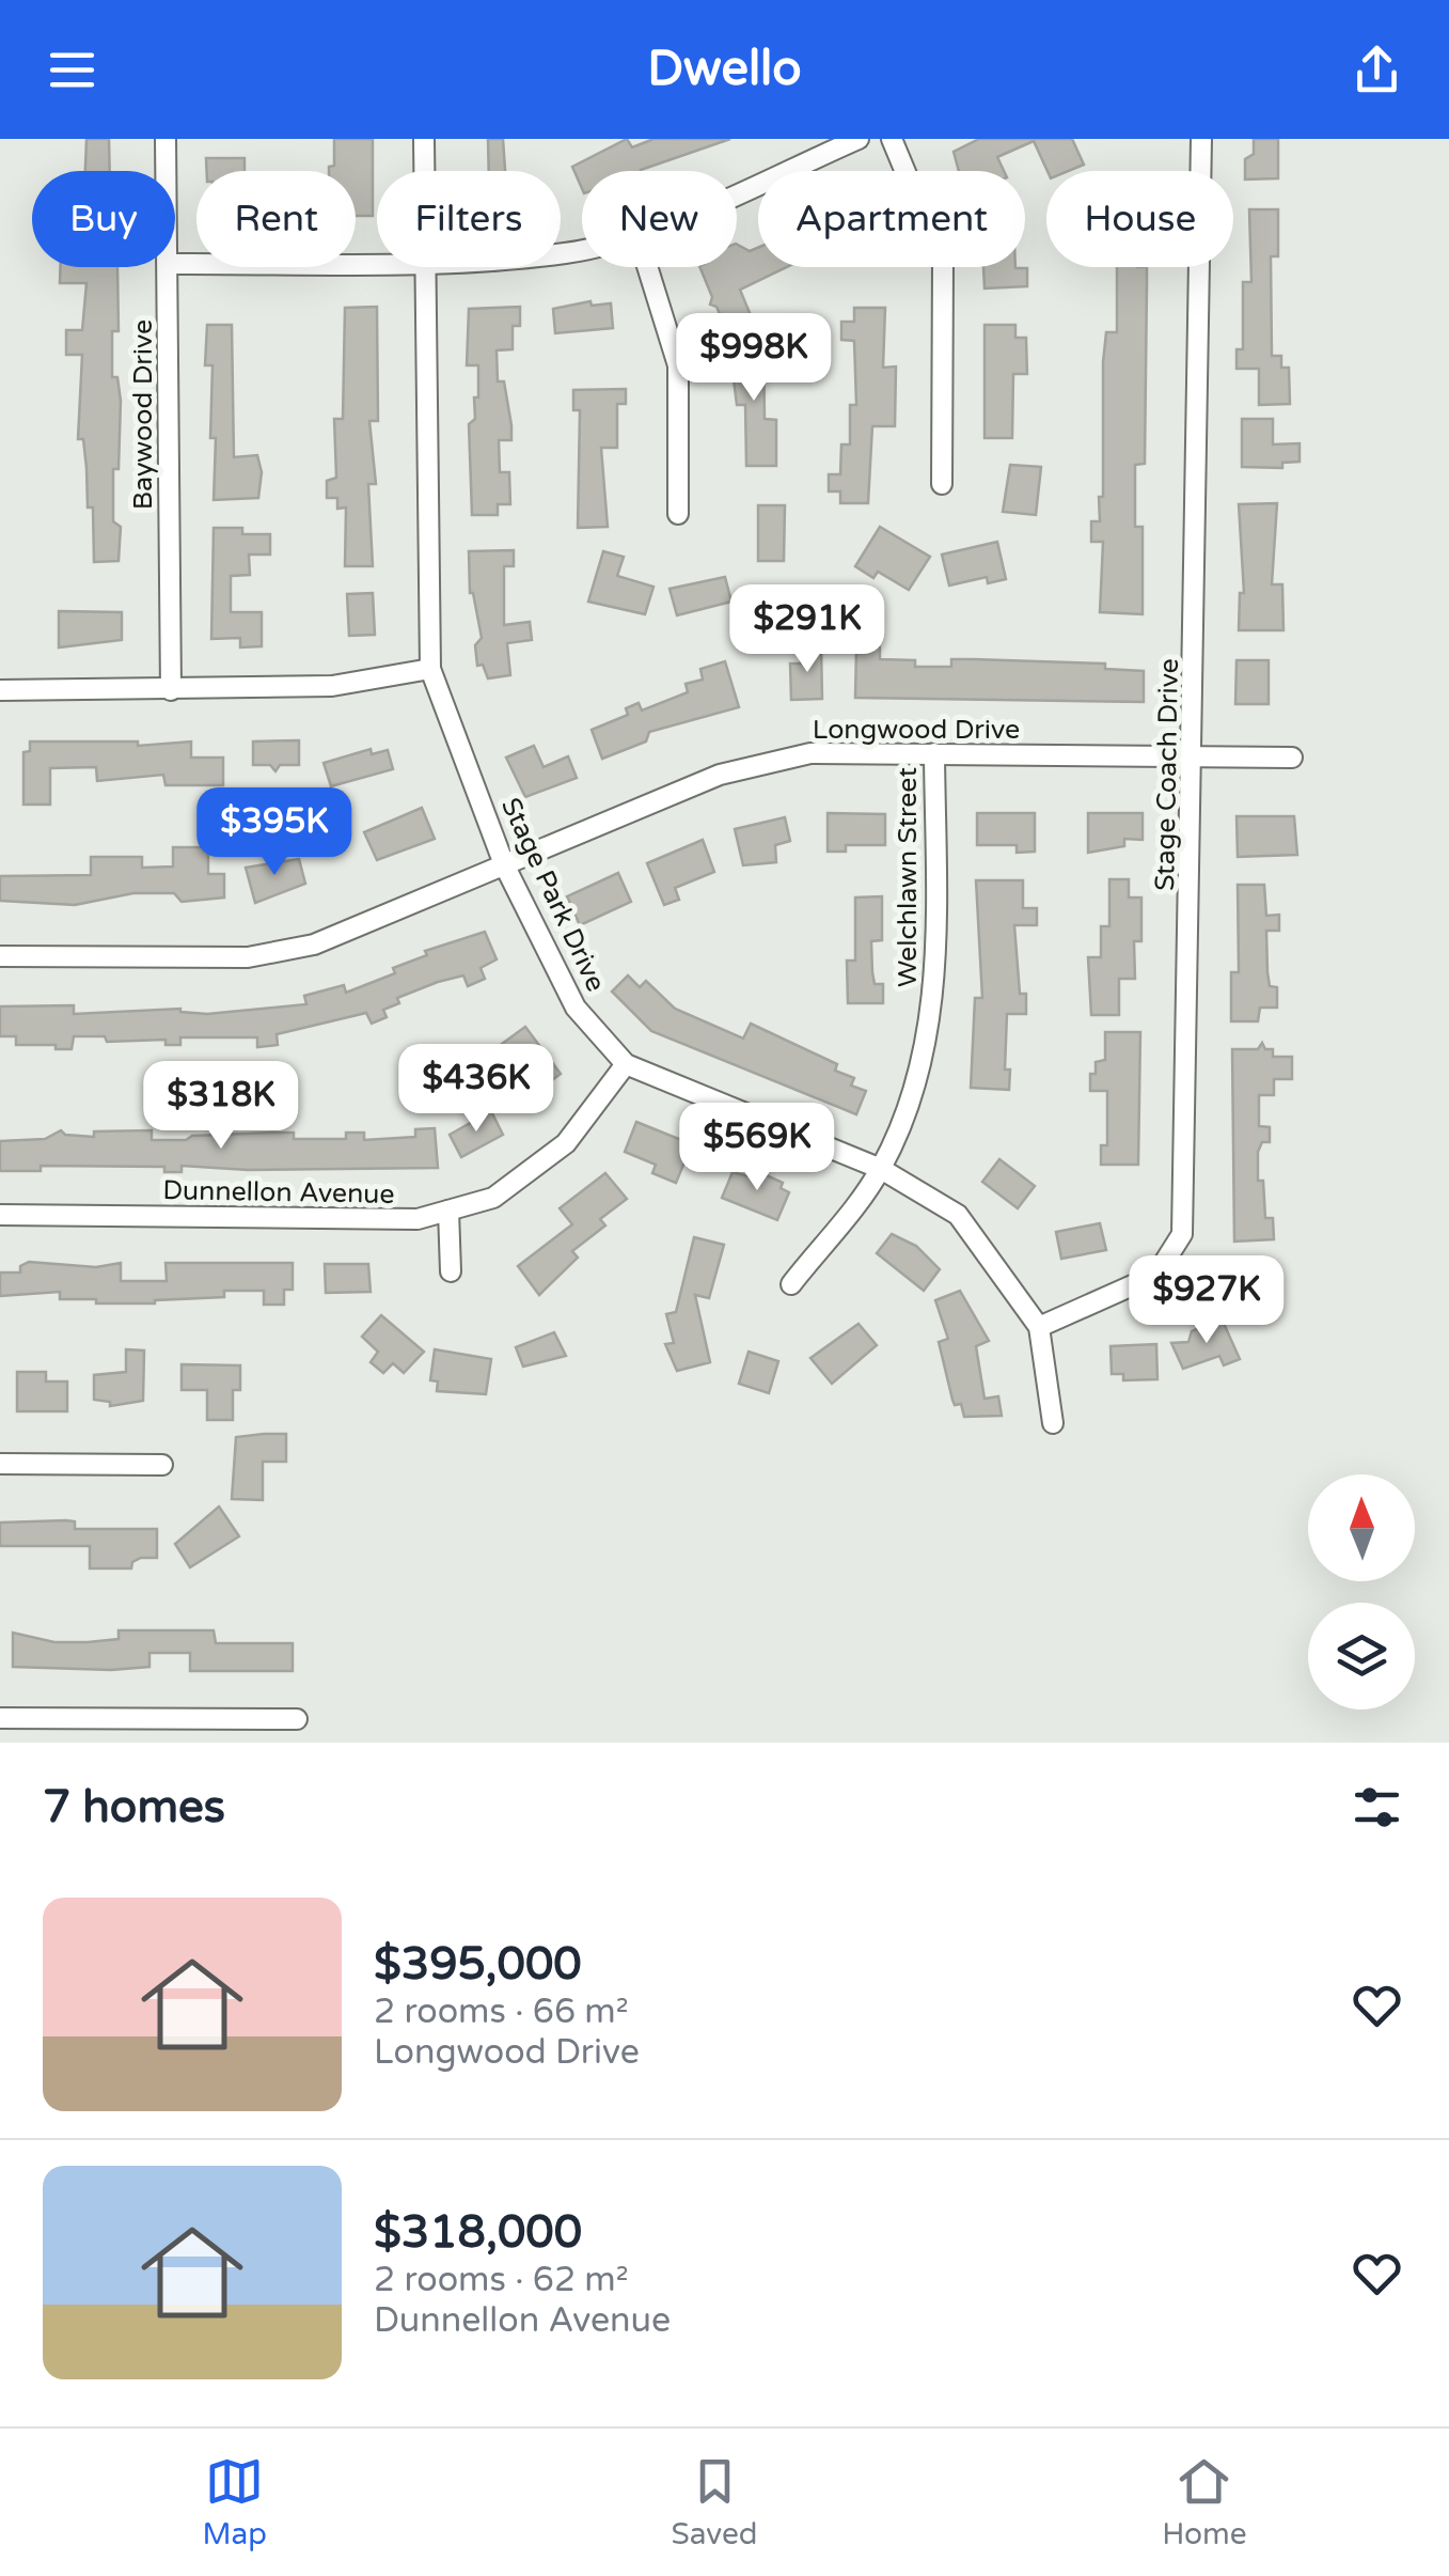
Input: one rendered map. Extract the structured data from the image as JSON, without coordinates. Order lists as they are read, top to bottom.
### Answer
{
  "streets": {
    "street": [
      "Baywood Drive",
      "Longwood Drive",
      "Stage Coach Drive",
      "Welchlawn Street",
      "Stage Park Drive",
      "Dunnellon Avenue"
    ]
  },
  "crossings": [
    ["Longwood Drive", "Stage Coach Drive"],
    ["Longwood Drive", "Welchlawn Street"],
    ["Longwood Drive", "Stage Park Drive"],
    ["Stage Coach Drive", "Stage Park Drive"],
    ["Welchlawn Street", "Stage Park Drive"],
    ["Stage Park Drive", "Dunnellon Avenue"]
  ],
  "north": "top",
  "page": {
    "header": "Dwello",
    "chip": [
      "Buy",
      "Rent",
      "Filters",
      "New",
      "Apartment",
      "House"
    ],
    "price": [
      "$998K",
      "$291K",
      "$395K",
      "$436K",
      "$318K",
      "$569K",
      "$927K"
    ],
    "heading": "7 homes",
    "list": [
      {
        "name": "$395,000",
        "note": "2 rooms · 66 m² · Longwood Drive"
      },
      {
        "name": "$318,000",
        "note": "2 rooms · 62 m² · Dunnellon Avenue"
      }
    ],
    "tabs": ["Map", "Saved", "Home"]
  }
}
